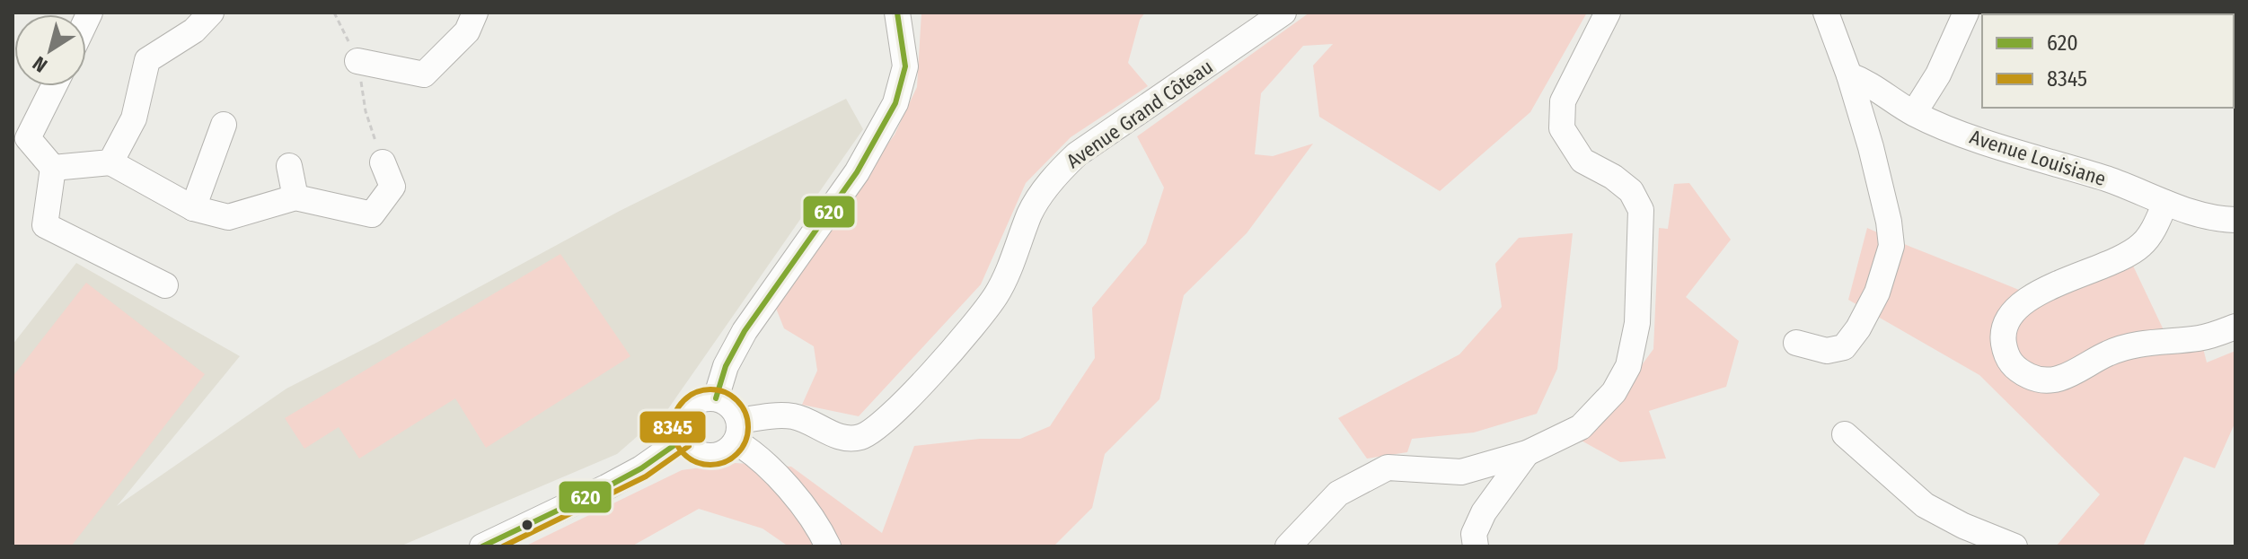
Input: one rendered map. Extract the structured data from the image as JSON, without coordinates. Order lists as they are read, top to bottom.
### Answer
{
  "streets": {
    "street": ["Avenue Grand Côteau", "Avenue Louisiane"]
  },
  "lines": ["transit line 620", "transit line 8345"],
  "legend": ["620", "8345"],
  "north": "bottom left"
}
